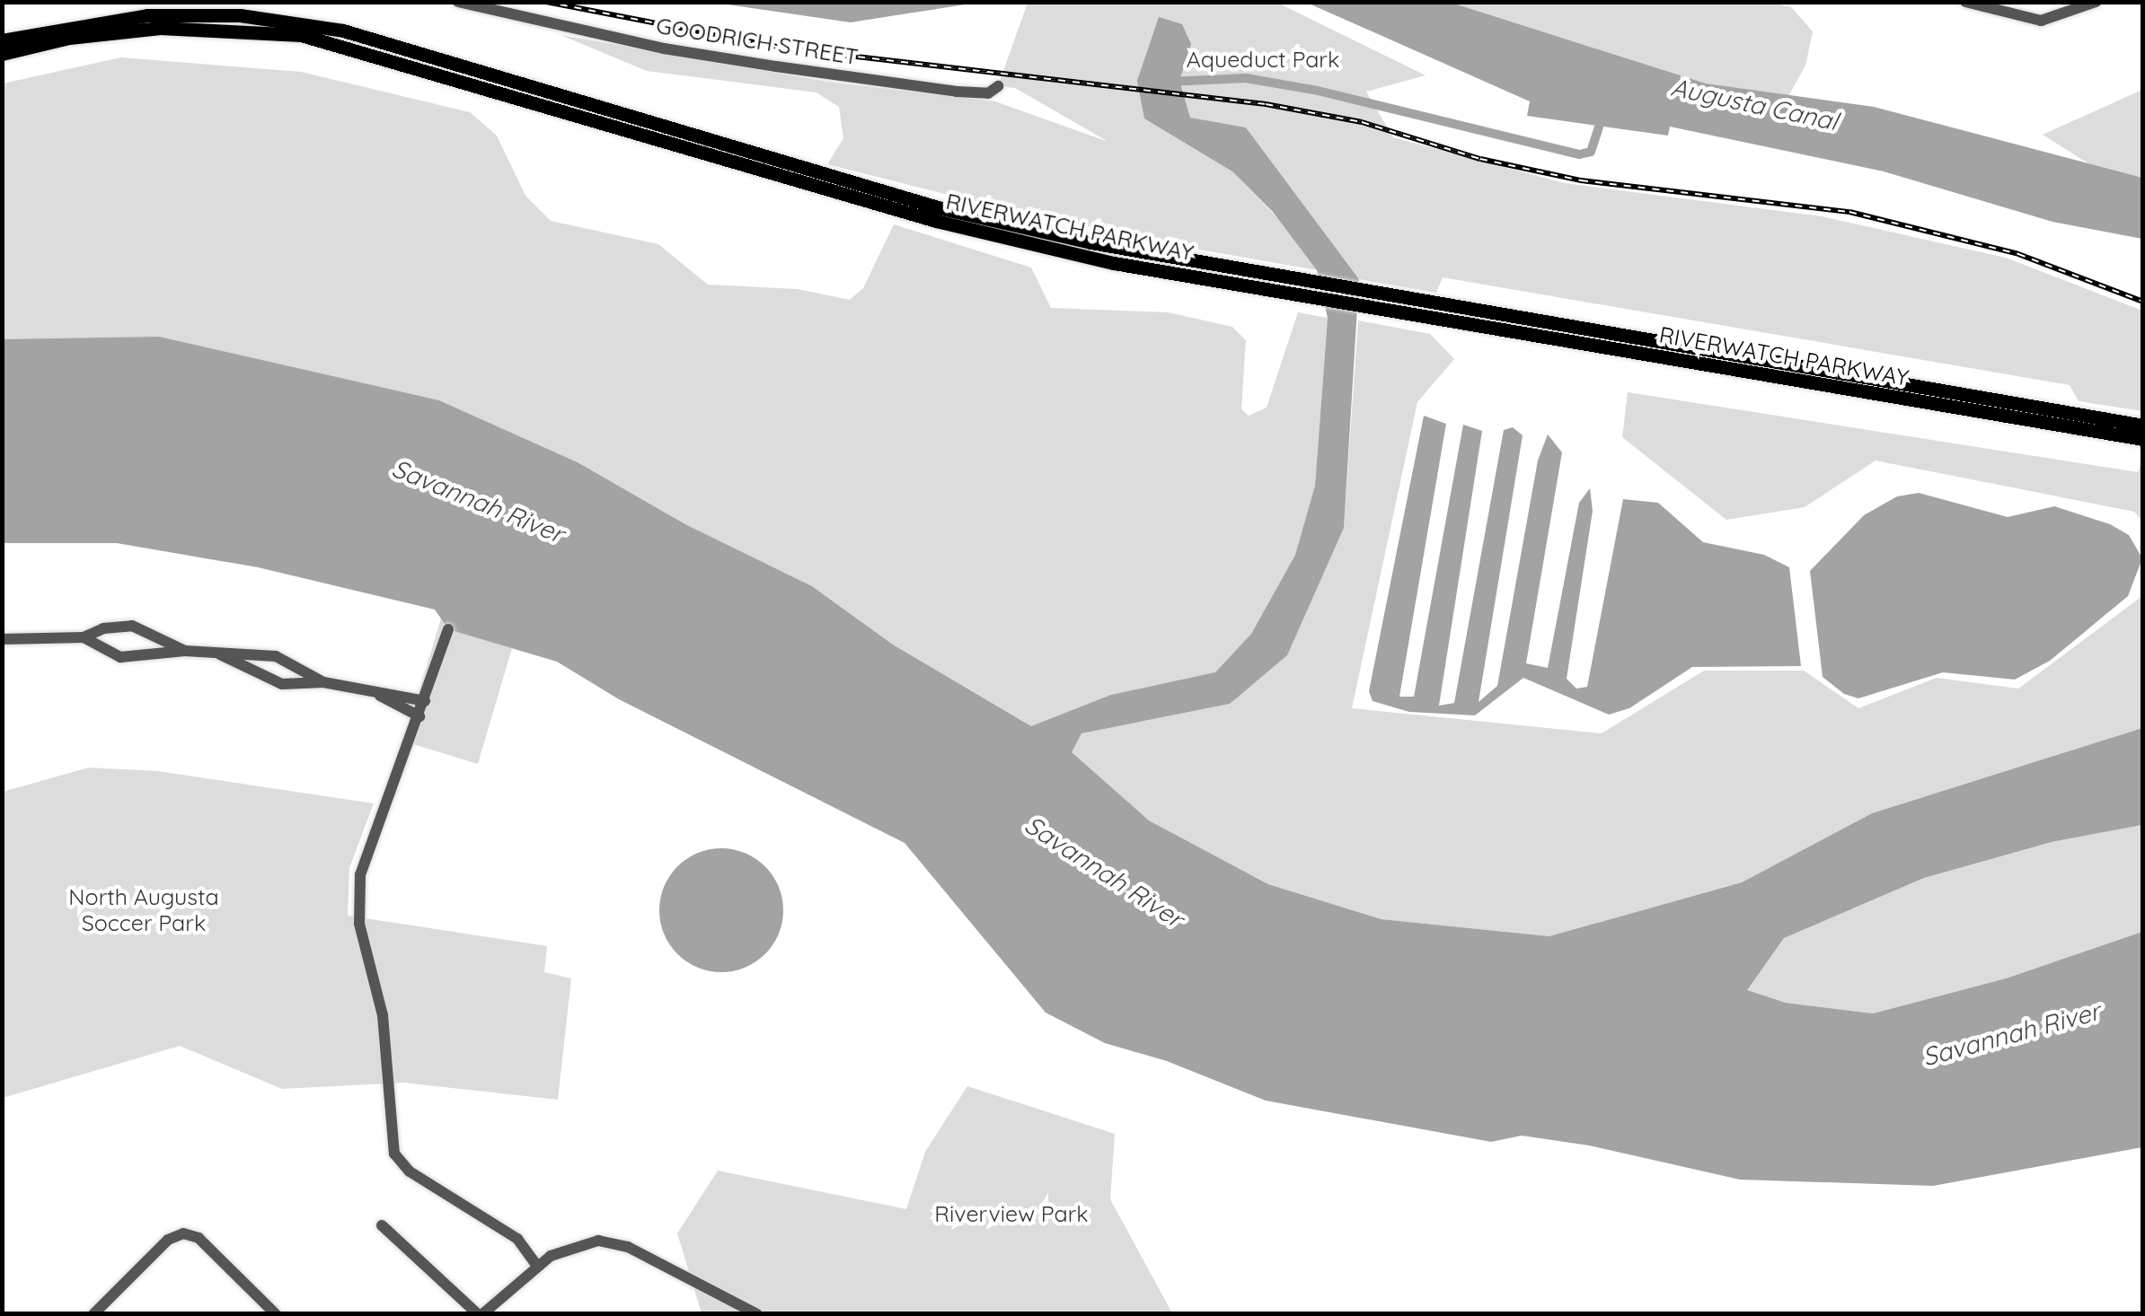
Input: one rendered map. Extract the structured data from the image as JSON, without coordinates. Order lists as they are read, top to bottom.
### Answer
{
  "streets": {
    "main road": ["RIVERWATCH PARKWAY"],
    "street": ["GOODRICH STREET"]
  },
  "water": ["Augusta Canal", "Savannah River"],
  "parks": ["Aqueduct Park", "North Augusta Soccer Park", "Riverview Park"]
}
